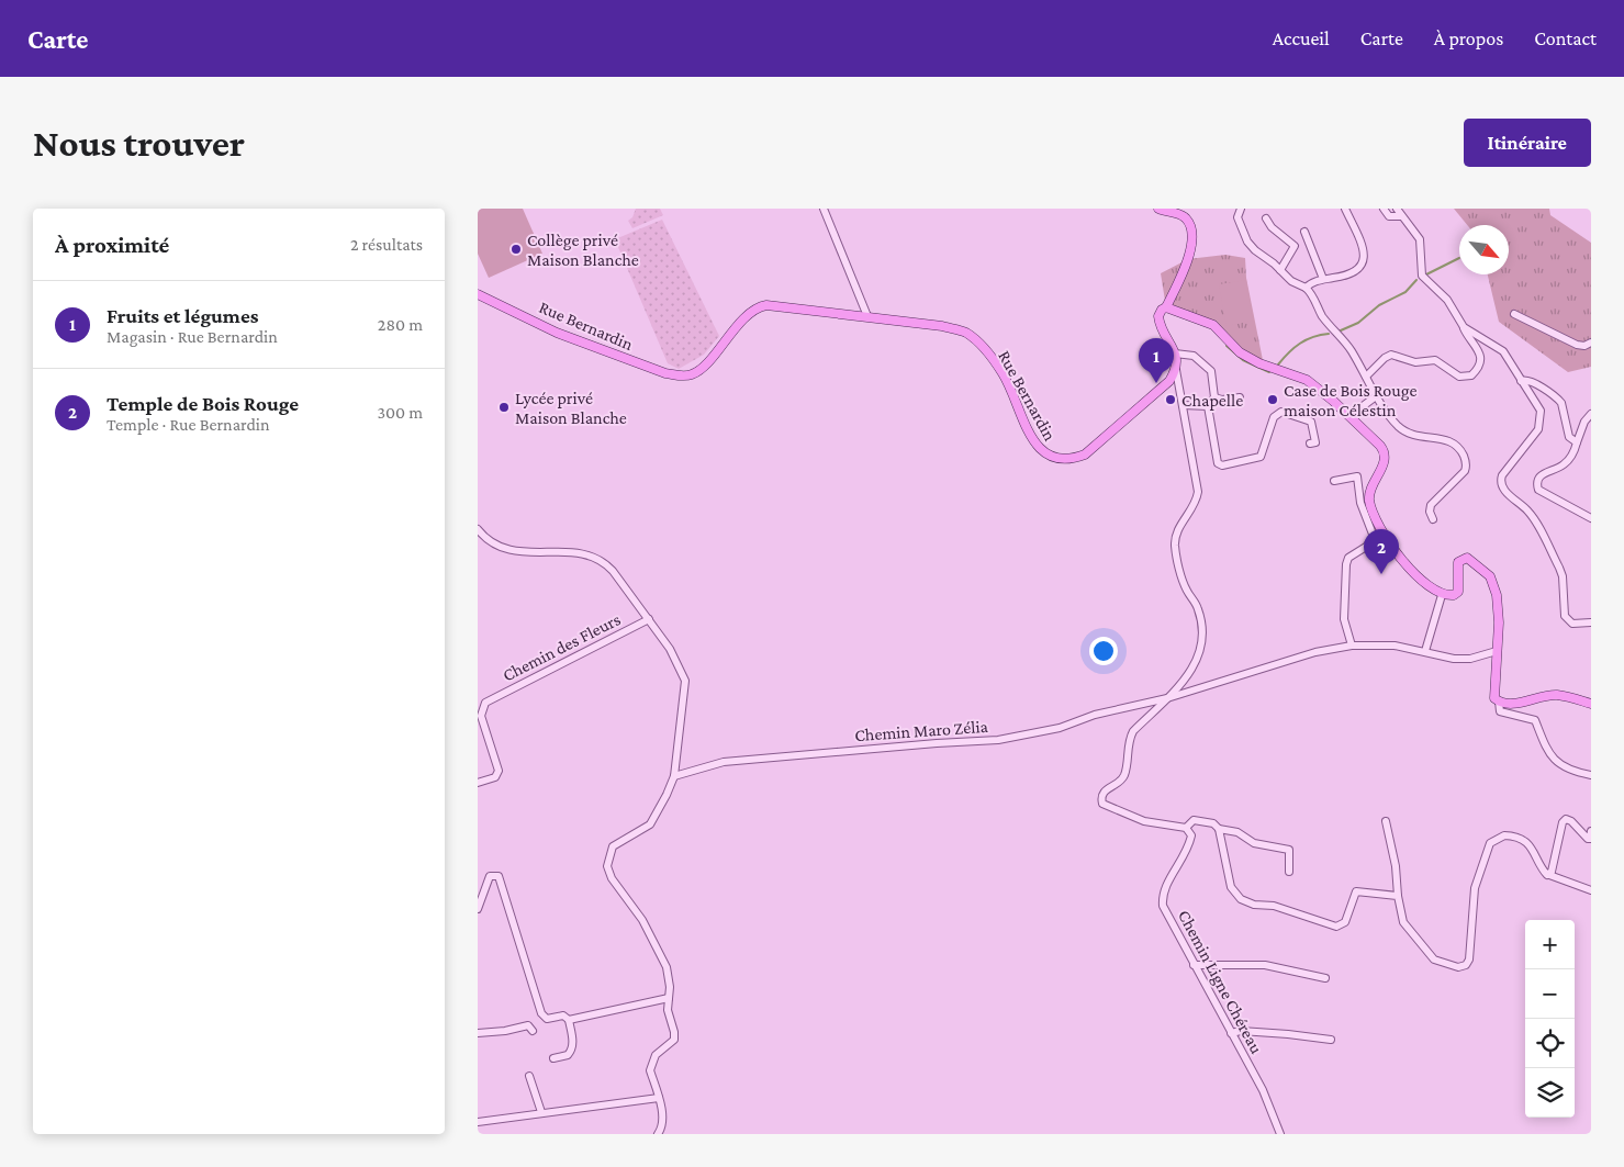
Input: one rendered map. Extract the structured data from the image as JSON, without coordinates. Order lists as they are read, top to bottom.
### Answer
{
  "streets": {
    "main road": ["Rue Bernardin"],
    "street": ["Chemin des Fleurs", "Chemin Maro Zélia", "Chemin Ligne Chéreau"]
  },
  "places": [
    "Collège privé Maison Blanche",
    "Chapelle",
    "Case de Bois Rouge maison Célestin",
    "Lycée privé Maison Blanche"
  ],
  "north": "bottom right",
  "page": {
    "header": "Carte",
    "nav": [
      "Accueil",
      "Carte",
      "À propos",
      "Contact"
    ],
    "buttons": "Itinéraire",
    "title": "Nous trouver",
    "heading": ["À proximité", "2 résultats"],
    "list": [
      {
        "mark": "1",
        "name": "Fruits et légumes",
        "note": "Magasin · Rue Bernardin",
        "value": "280 m"
      },
      {
        "mark": "2",
        "name": "Temple de Bois Rouge",
        "note": "Temple · Rue Bernardin",
        "value": "300 m"
      }
    ],
    "pins": ["1", "2"],
    "map_buttons": ["+", "−"]
  }
}
